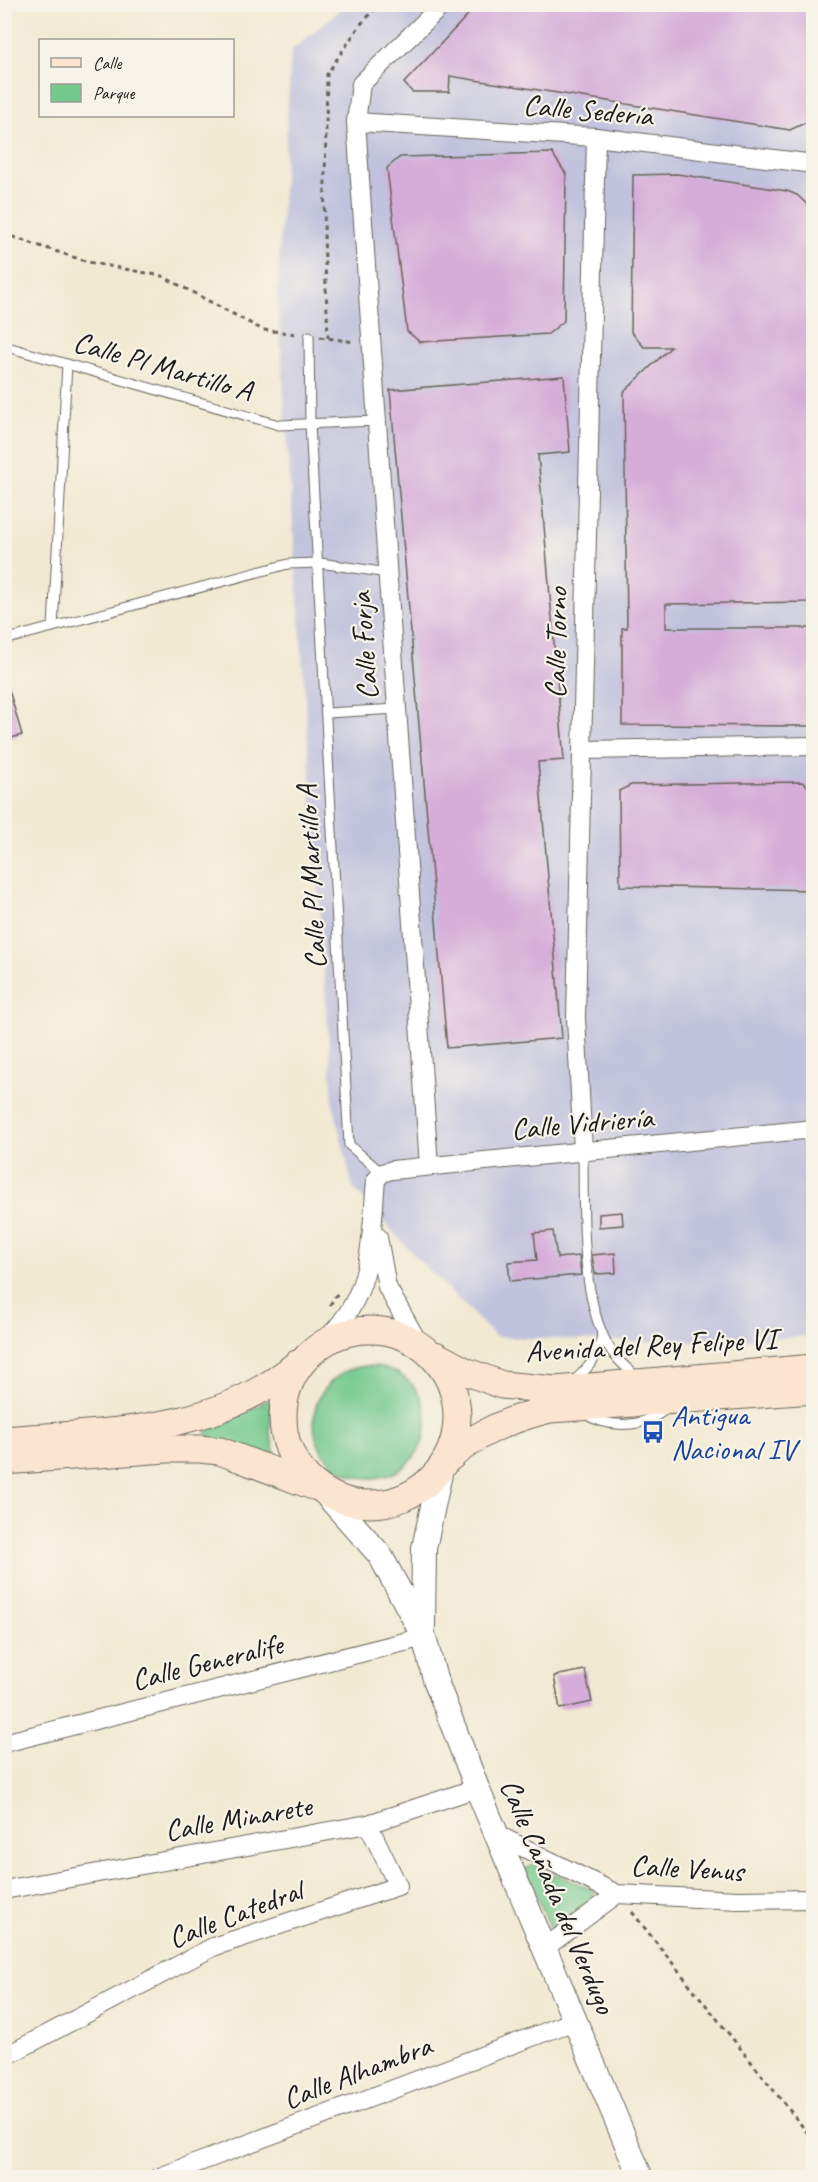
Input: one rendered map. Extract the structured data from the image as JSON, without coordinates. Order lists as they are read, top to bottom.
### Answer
{
  "streets": {
    "main road": ["Avenida del Rey Felipe VI"],
    "street": [
      "Calle Sedería",
      "Calle Torno",
      "Calle Forja",
      "Calle Vidriería",
      "Calle Generalife",
      "Calle Minarete",
      "Calle Venus",
      "Calle Cañada del Verdugo",
      "Calle Catedral",
      "Calle Alhambra"
    ],
    "lane": ["Calle Pl Martillo A"]
  },
  "crossings": [
    ["Calle Sedería", "Calle Torno"],
    ["Calle Sedería", "Calle Forja"],
    ["Calle Pl Martillo A", "Calle Forja"],
    ["Calle Pl Martillo A", "Calle Vidriería"],
    ["Calle Torno", "Calle Vidriería"],
    ["Calle Forja", "Calle Vidriería"],
    ["Calle Generalife", "Calle Cañada del Verdugo"],
    ["Calle Minarete", "Calle Cañada del Verdugo"],
    ["Calle Minarete", "Calle Catedral"],
    ["Calle Venus", "Calle Cañada del Verdugo"],
    ["Calle Cañada del Verdugo", "Calle Alhambra"]
  ],
  "places": {
    "bus stop": ["Antigua Nacional IV"]
  },
  "legend": ["Calle", "Parque"]
}
